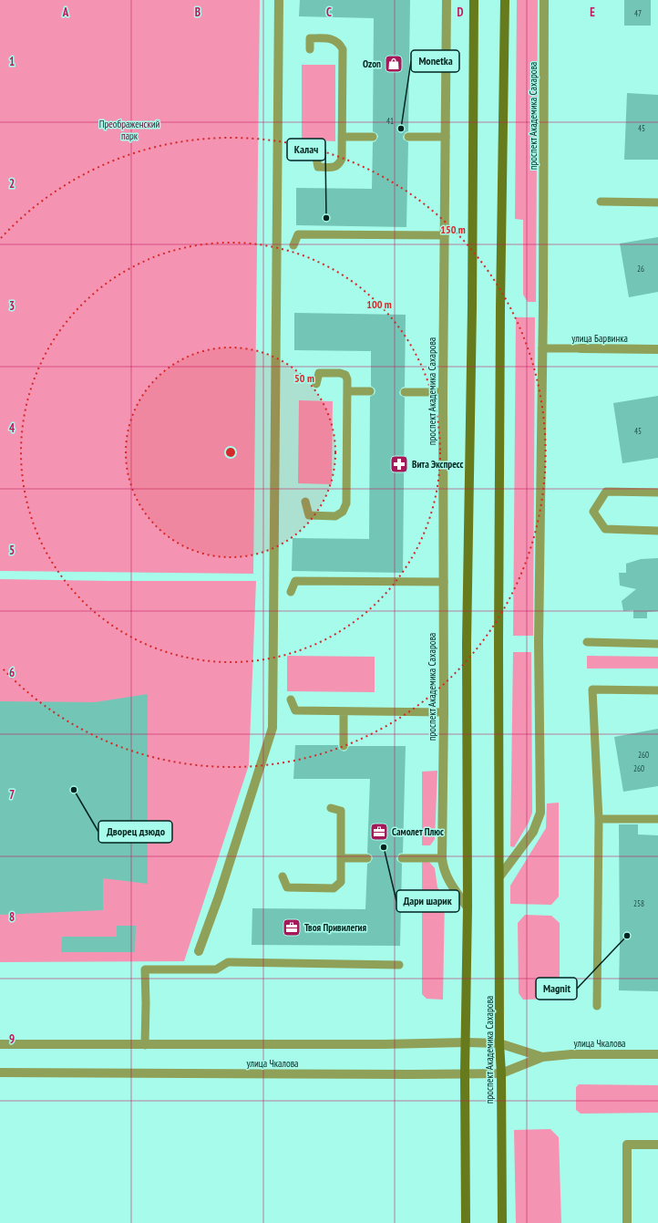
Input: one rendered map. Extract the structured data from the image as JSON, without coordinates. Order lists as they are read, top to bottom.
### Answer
{
  "streets": {
    "main road": ["проспект Академика Сахарова"],
    "street": ["улица Барвинка", "улица Чкалова"]
  },
  "crossings": [
    ["проспект Академика Сахарова", "улица Барвинка"],
    ["проспект Академика Сахарова", "улица Чкалова"]
  ],
  "parks": ["Преображенский парк"],
  "places": {
    "shop": ["Ozon"],
    "other": [
      "Monetka",
      "Калач",
      "Дворец дзюдо",
      "Дари шарик",
      "Magnit"
    ],
    "pharmacy": ["Вита Экспресс"],
    "office": ["Самолет Плюс", "Твоя Привилегия"]
  },
  "house_numbers": [
    "47",
    "41",
    "45",
    "26",
    "45",
    "260",
    "260",
    "258"
  ],
  "grid": {
    "columns": [
      "A",
      "B",
      "C",
      "D",
      "E"
    ],
    "rows": [
      "1",
      "2",
      "3",
      "4",
      "5",
      "6",
      "7",
      "8",
      "9"
    ]
  },
  "rings": ["150 m", "100 m", "50 m"]
}
